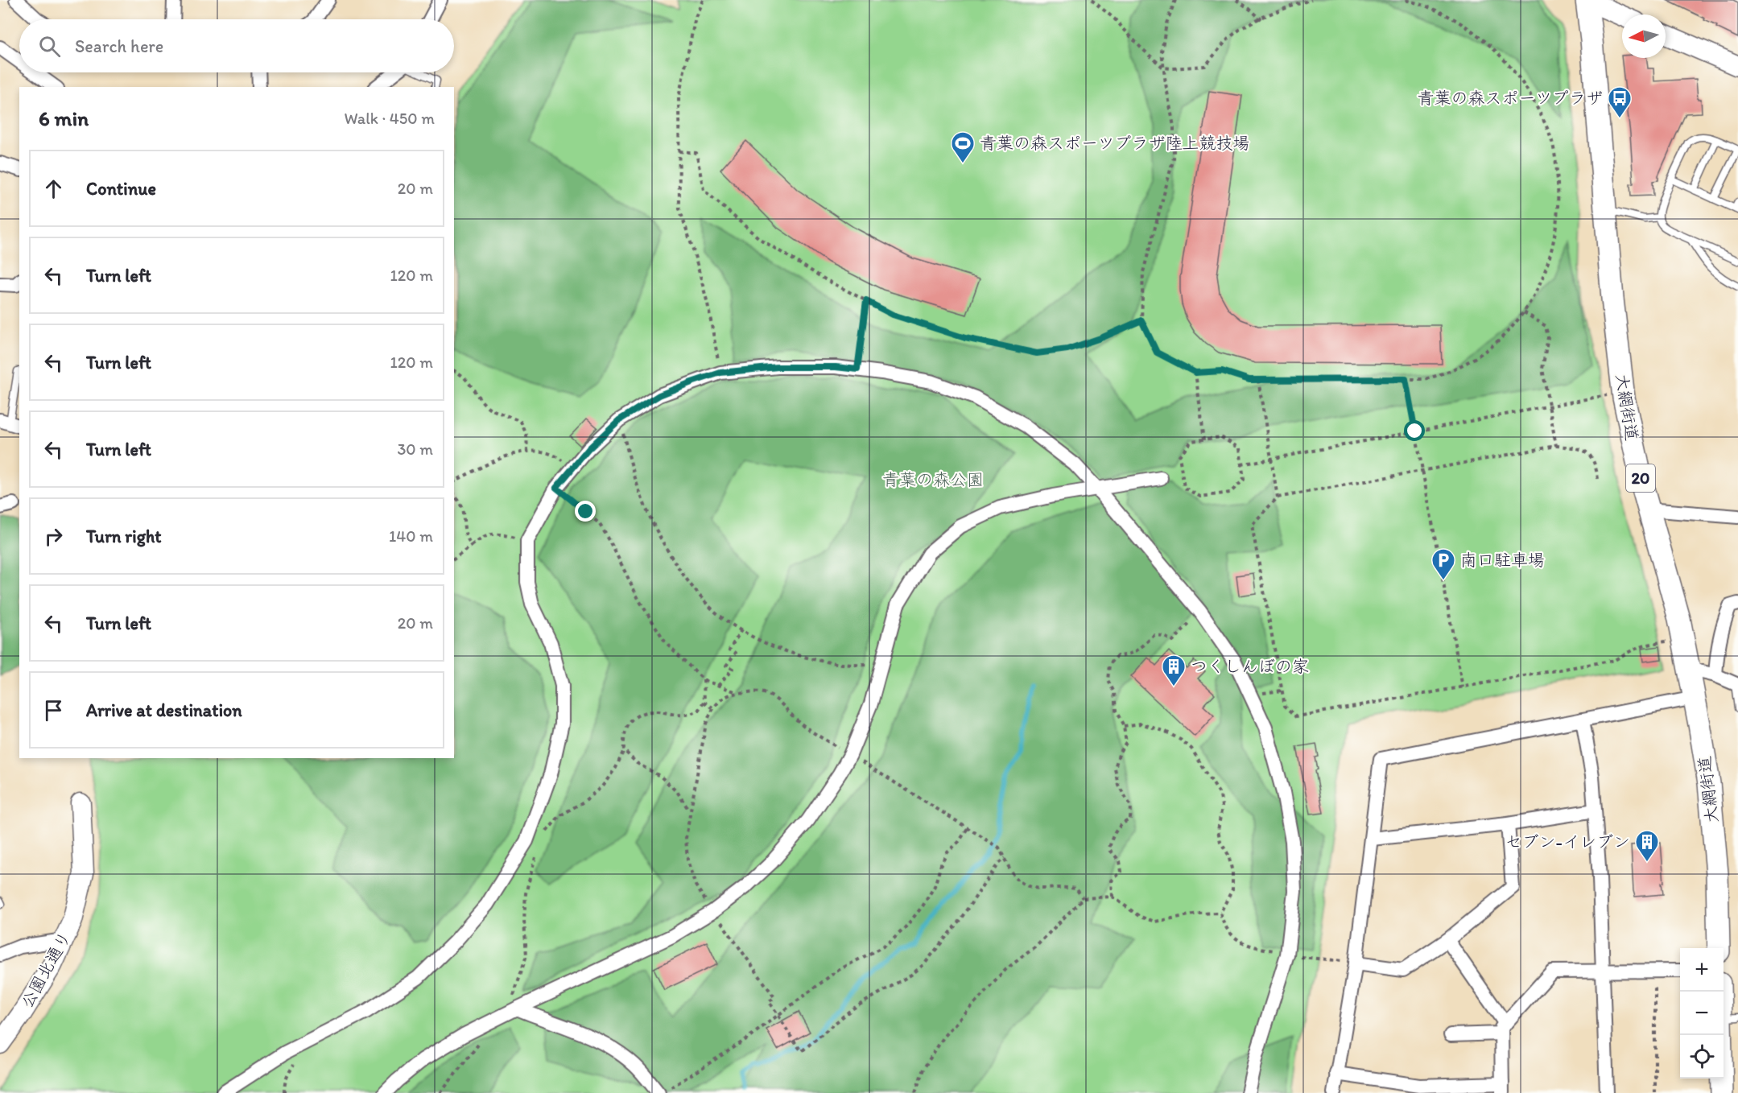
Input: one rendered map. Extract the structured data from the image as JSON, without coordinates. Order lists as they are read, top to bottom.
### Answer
{
  "streets": {
    "main road": ["大網街道", "20"],
    "street": ["公園北通り"]
  },
  "parks": ["青葉の森公園"],
  "places": {
    "bus stop": ["青葉の森スポーツプラザ"],
    "sports": ["青葉の森スポーツプラザ陸上競技場"],
    "parking": ["南口駐車場"],
    "building": ["つくしんぼの家", "セブン-イレブン"]
  },
  "north": "left",
  "page": {
    "search": "Search here",
    "heading": ["6 min", "Walk · 450 m"],
    "list": [
      ["Continue", "20 m"],
      ["Turn left", "120 m"],
      ["Turn left", "120 m"],
      ["Turn left", "30 m"],
      ["Turn right", "140 m"],
      ["Turn left", "20 m"],
      "Arrive at destination"
    ],
    "map_buttons": ["+", "−"]
  }
}
